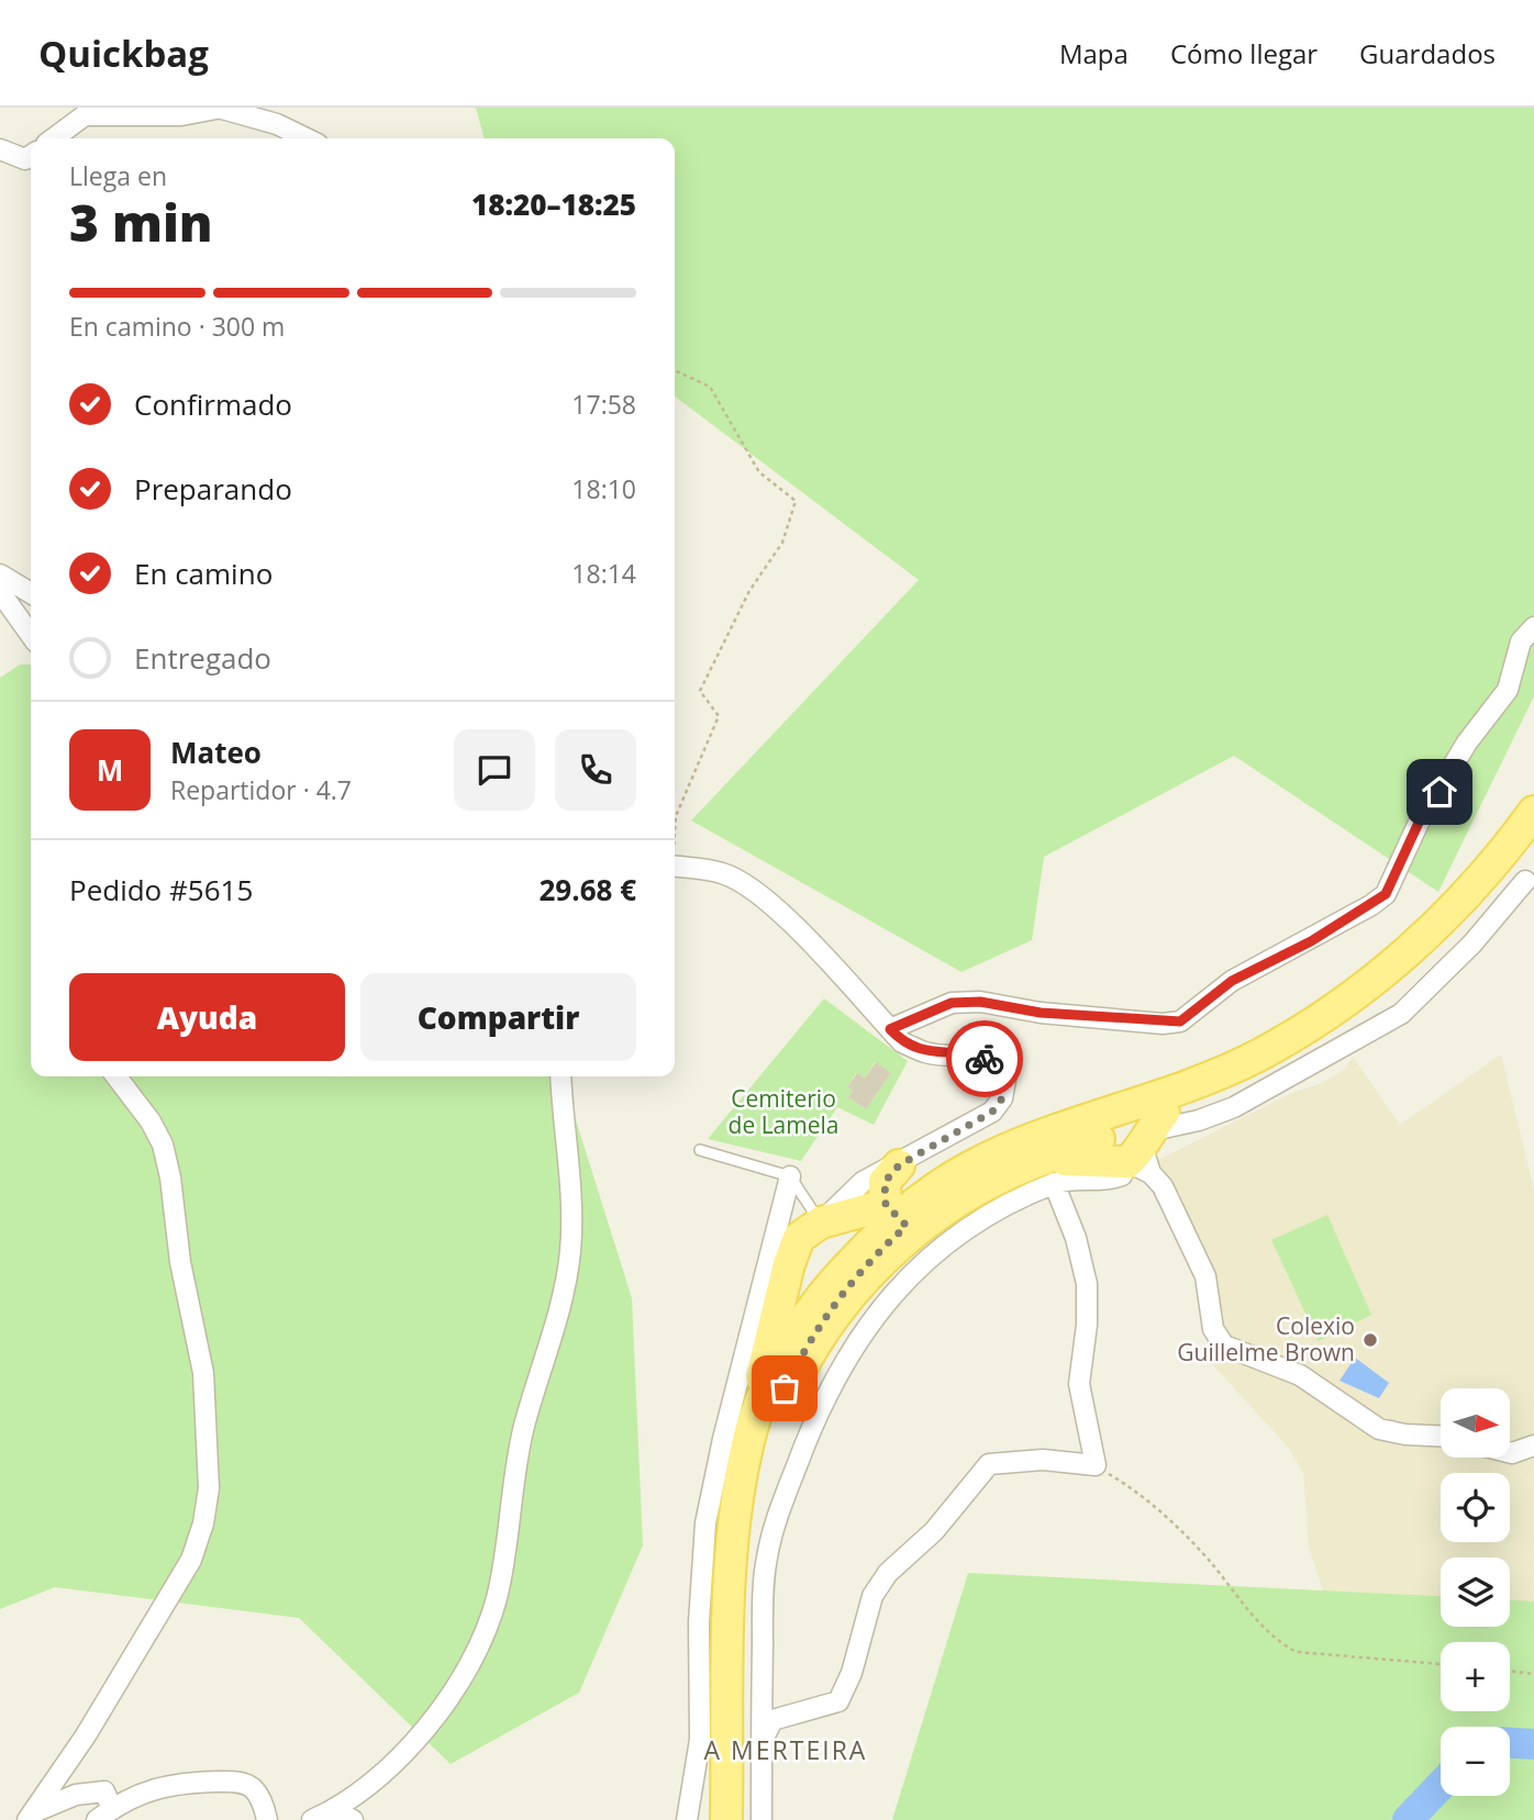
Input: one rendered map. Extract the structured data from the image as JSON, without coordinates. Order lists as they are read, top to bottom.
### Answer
{
  "districts": ["A MERTEIRA"],
  "parks": ["Cemiterio de Lamela"],
  "places": ["Colexio Guillelme Brown"],
  "north": "right",
  "page": {
    "header": "Quickbag",
    "nav": ["Mapa", "Cómo llegar", "Guardados"],
    "heading": ["3 min", "Llega en", "18:20–18:25"],
    "panel": [
      "Mateo",
      "Repartidor · 4.7",
      "Pedido #5615",
      "29.68 €"
    ],
    "bar": "En camino · 300 m",
    "list": [
      ["Confirmado", "17:58"],
      ["Preparando", "18:10"],
      ["En camino", "18:14"],
      "Entregado"
    ],
    "round": "M",
    "buttons": ["Ayuda", "Compartir"],
    "map_buttons": ["+", "−"]
  }
}
